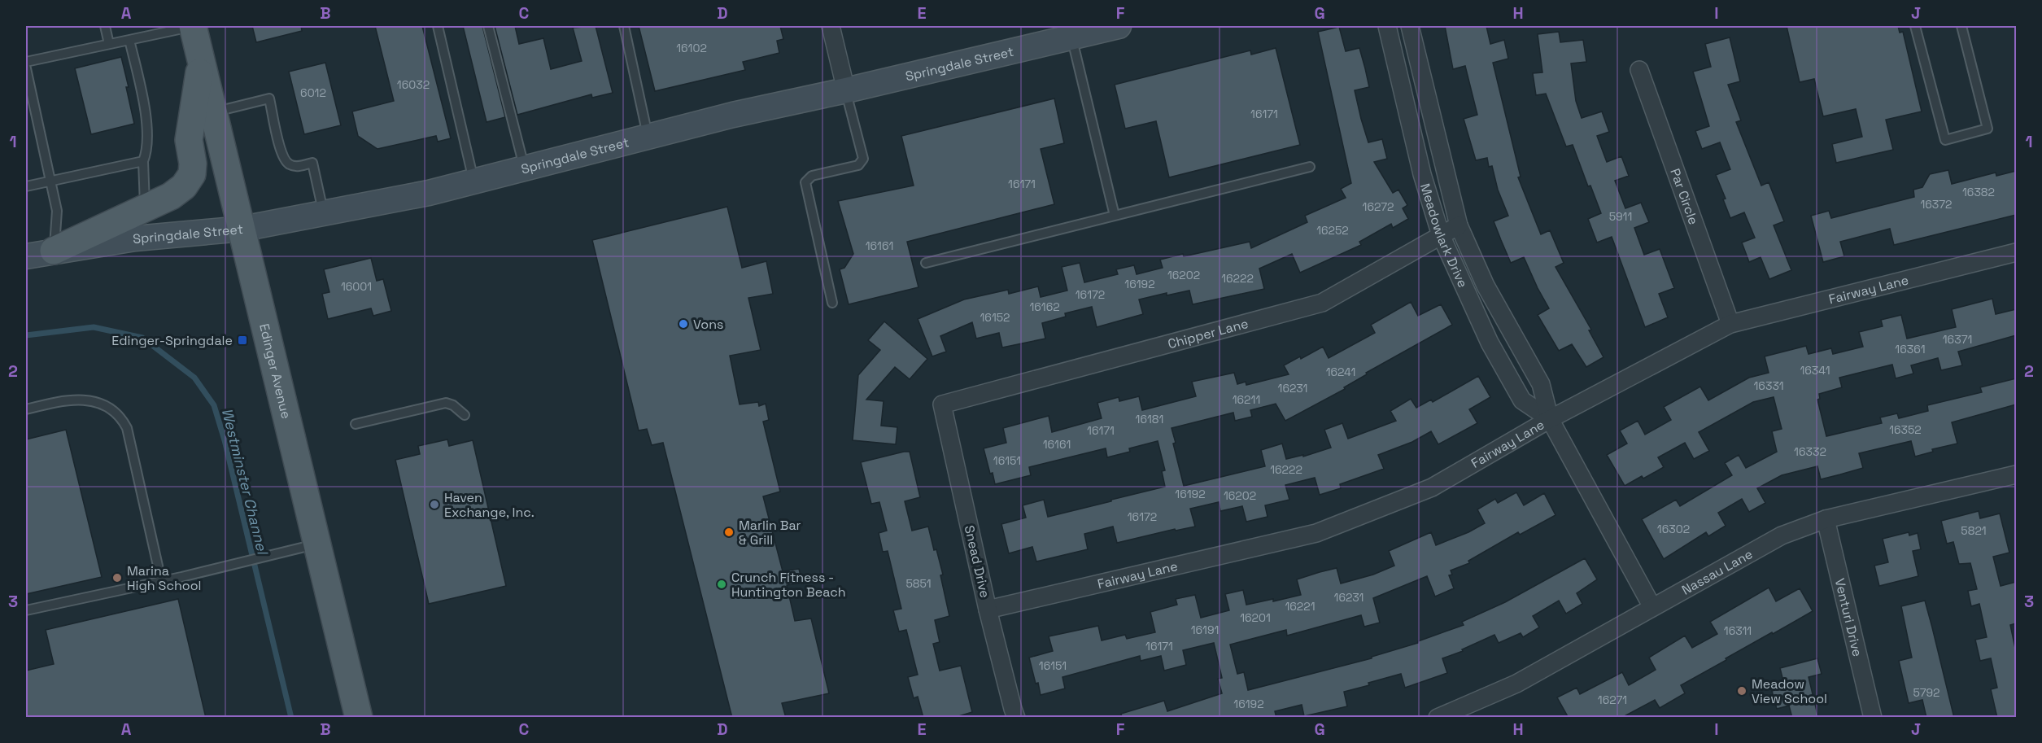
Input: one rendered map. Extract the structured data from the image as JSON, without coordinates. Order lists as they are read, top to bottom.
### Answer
{
  "streets": {
    "main road": ["Springdale Street", "Edinger Avenue"],
    "street": [
      "Par Circle",
      "Meadowlark Drive",
      "Fairway Lane",
      "Chipper Lane",
      "Snead Drive",
      "Nassau Lane",
      "Venturi Drive"
    ]
  },
  "crossings": [
    ["Springdale Street", "Edinger Avenue"],
    ["Par Circle", "Fairway Lane"],
    ["Meadowlark Drive", "Fairway Lane"],
    ["Meadowlark Drive", "Chipper Lane"],
    ["Meadowlark Drive", "Nassau Lane"],
    ["Fairway Lane", "Snead Drive"],
    ["Chipper Lane", "Snead Drive"],
    ["Nassau Lane", "Venturi Drive"]
  ],
  "water": ["Westminster Channel"],
  "places": {
    "other": [
      "Vons",
      "Haven Exchange, Inc.",
      "Marlin Bar & Grill",
      "Marina High School",
      "Crunch Fitness - Huntington Beach",
      "Meadow View School"
    ],
    "transit": ["Edinger-Springdale"]
  },
  "house_numbers": [
    "16102",
    "16032",
    "6012",
    "16171",
    "16171",
    "16382",
    "16372",
    "16272",
    "5911",
    "16252",
    "16161",
    "16202",
    "16222",
    "16192",
    "16001",
    "16172",
    "16162",
    "16152",
    "16371",
    "16361",
    "16341",
    "16241",
    "16331",
    "16231",
    "16211",
    "16181",
    "16352",
    "16171",
    "16161",
    "16332",
    "16151",
    "16222",
    "16192",
    "16202",
    "16172",
    "16302",
    "5821",
    "5851",
    "16231",
    "16221",
    "16201",
    "16191",
    "16311",
    "16171",
    "16151",
    "5792",
    "16271",
    "16192"
  ],
  "grid": {
    "columns": [
      "A",
      "B",
      "C",
      "D",
      "E",
      "F",
      "G",
      "H",
      "I",
      "J"
    ],
    "rows": ["1", "2", "3"]
  }
}
